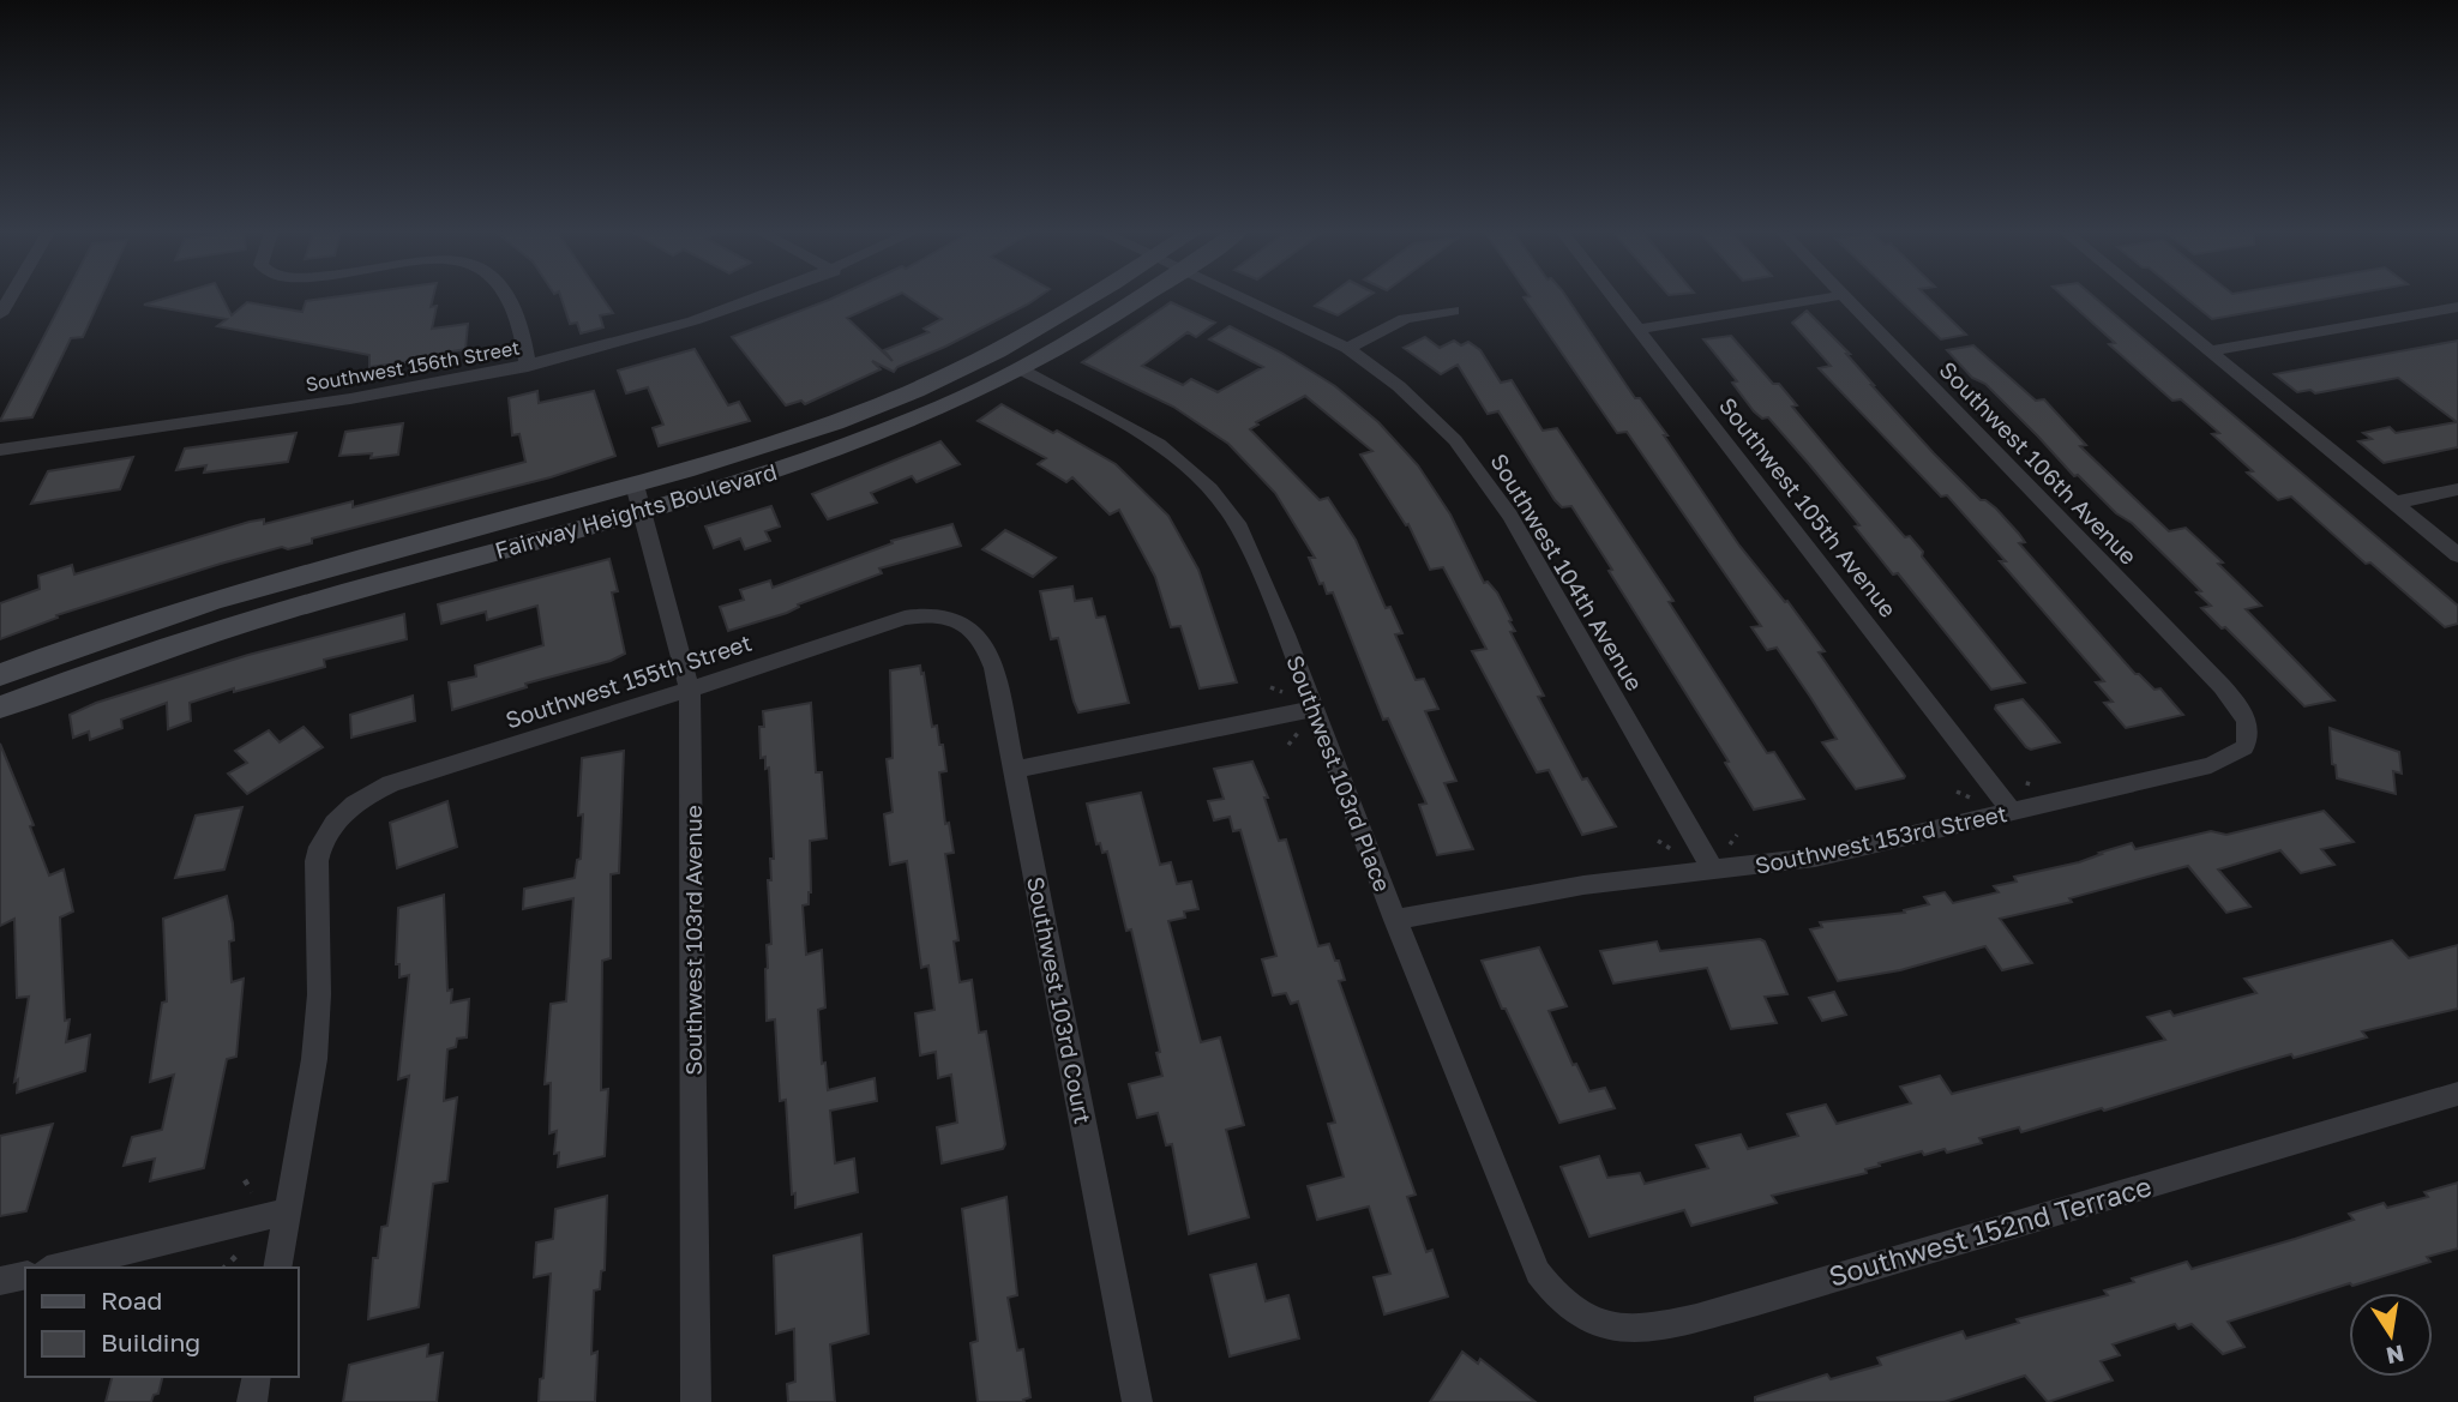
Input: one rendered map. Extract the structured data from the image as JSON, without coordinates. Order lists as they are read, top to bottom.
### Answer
{
  "streets": {
    "street": [
      "Southwest 156th Street",
      "Southwest 106th Avenue",
      "Southwest 105th Avenue",
      "Fairway Heights Boulevard",
      "Southwest 104th Avenue",
      "Southwest 155th Street",
      "Southwest 103rd Place",
      "Southwest 153rd Street",
      "Southwest 103rd Avenue",
      "Southwest 103rd Court",
      "Southwest 152nd Terrace"
    ]
  },
  "crossings": [
    ["Southwest 106th Avenue", "Southwest 153rd Street"],
    ["Southwest 105th Avenue", "Southwest 153rd Street"],
    ["Fairway Heights Boulevard", "Southwest 103rd Place"],
    ["Fairway Heights Boulevard", "Southwest 103rd Avenue"],
    ["Southwest 104th Avenue", "Southwest 153rd Street"],
    ["Southwest 155th Street", "Southwest 103rd Avenue"],
    ["Southwest 155th Street", "Southwest 103rd Court"],
    ["Southwest 103rd Place", "Southwest 153rd Street"],
    ["Southwest 103rd Place", "Southwest 152nd Terrace"]
  ],
  "legend": ["Road", "Building"],
  "north": "bottom"
}
